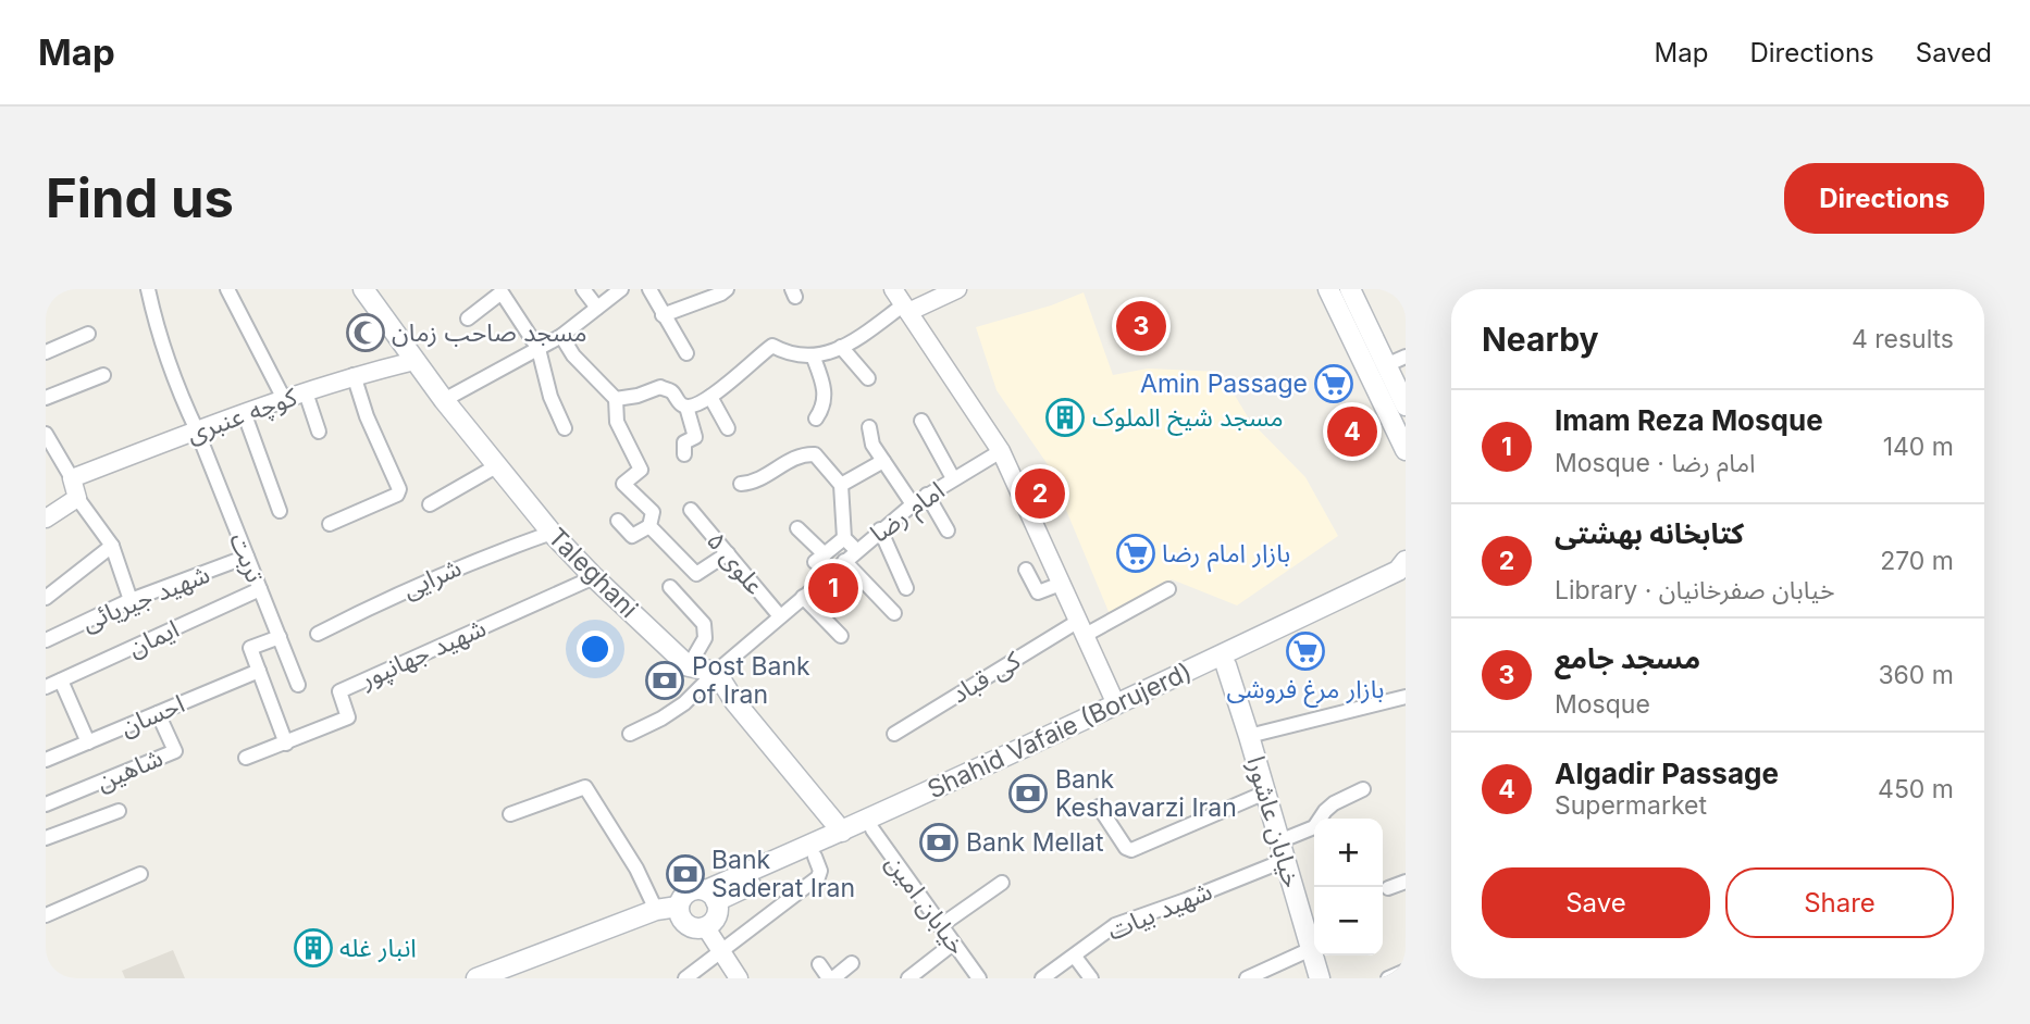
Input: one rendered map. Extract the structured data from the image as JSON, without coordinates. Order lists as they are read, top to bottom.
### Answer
{
  "streets": {
    "main road": ["Taleghani", "Shahid Vafaie (Borujerd)", "خیابان عاشورا"],
    "street": [
      "کوچه عنبری",
      "امام رضا",
      "تربت",
      "علوی ۵",
      "شرایی",
      "شهید جیریائی",
      "ایمان",
      "شهید جهانپور",
      "کی قباد",
      "احسان",
      "شاهین",
      "خیابان امین",
      "شهید بیات"
    ]
  },
  "crossings": [
    ["کوچه عنبری", "تربت"],
    ["کوچه عنبری", "Taleghani"],
    ["امام رضا", "علوی ۵"],
    ["تربت", "شهید جیریائی"],
    ["تربت", "ایمان"],
    ["Taleghani", "شرایی"],
    ["Taleghani", "شهید جهانپور"],
    ["احسان", "شاهین"],
    ["Shahid Vafaie (Borujerd)", "خیابان عاشورا"],
    ["Shahid Vafaie (Borujerd)", "خیابان امین"],
    ["خیابان عاشورا", "شهید بیات"]
  ],
  "places": {
    "mosque": ["مسجد صاحب زمان"],
    "supermarket": ["Amin Passage", "بازار امام رضا", "بازار مرغ فروشی"],
    "building": ["مسجد شیخ الملوک", "انبار غله"],
    "bank": [
      "Post Bank of Iran",
      "Bank Keshavarzi Iran",
      "Bank Mellat",
      "Bank Saderat Iran"
    ]
  },
  "page": {
    "header": "Map",
    "nav": ["Map", "Directions", "Saved"],
    "buttons": [
      "Directions",
      ["Save", "Share"]
    ],
    "title": "Find us",
    "heading": ["Nearby", "4 results"],
    "pins": [
      "3",
      "4",
      "2",
      "1"
    ],
    "list": [
      {
        "mark": "1",
        "name": "Imam Reza Mosque",
        "note": "Mosque · امام رضا",
        "value": "140 m"
      },
      {
        "mark": "2",
        "name": "کتابخانه بهشتی",
        "note": "Library · خیابان صفرخانیان",
        "value": "270 m"
      },
      {
        "mark": "3",
        "name": "مسجد جامع",
        "note": "Mosque",
        "value": "360 m"
      },
      {
        "mark": "4",
        "name": "Algadir Passage",
        "note": "Supermarket",
        "value": "450 m"
      }
    ],
    "map_buttons": ["+", "−"]
  }
}
